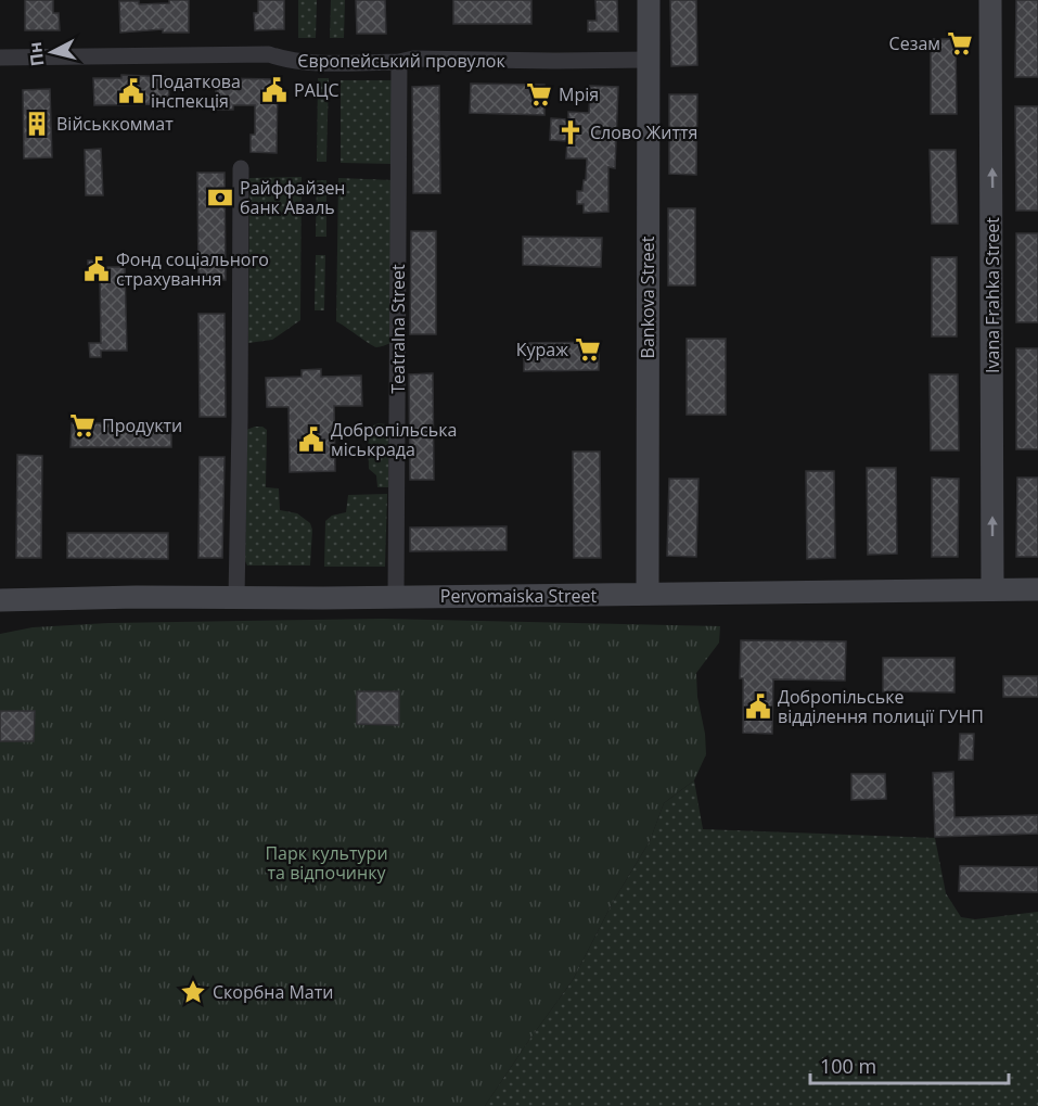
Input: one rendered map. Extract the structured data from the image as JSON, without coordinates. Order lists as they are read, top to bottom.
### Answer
{
  "streets": {
    "street": [
      "Європейський провулок",
      "Ivana Frahka Street",
      "Bankova Street",
      "Teatralna Street",
      "Pervomaiska Street"
    ]
  },
  "crossings": [
    ["Європейський провулок", "Bankova Street"],
    ["Європейський провулок", "Teatralna Street"],
    ["Ivana Frahka Street", "Pervomaiska Street"],
    ["Bankova Street", "Pervomaiska Street"],
    ["Teatralna Street", "Pervomaiska Street"]
  ],
  "one_way": ["Ivana Frahka Street"],
  "parks": ["Парк культури та відпочинку"],
  "places": {
    "supermarket": [
      "Сезам",
      "Мрія",
      "Кураж",
      "Продукти"
    ],
    "public building": [
      "РАЦС",
      "Податкова інспекція",
      "Фонд соціального страхування",
      "Добропільська міськрада",
      "Добропільське відділення полиції ГУНП"
    ],
    "building": ["Військкоммат"],
    "church": ["Слово Життя"],
    "bank": ["Райффайзен банк Аваль"],
    "place": ["Скорбна Мати"]
  },
  "scale_bar": "100 m",
  "north": "left"
}
